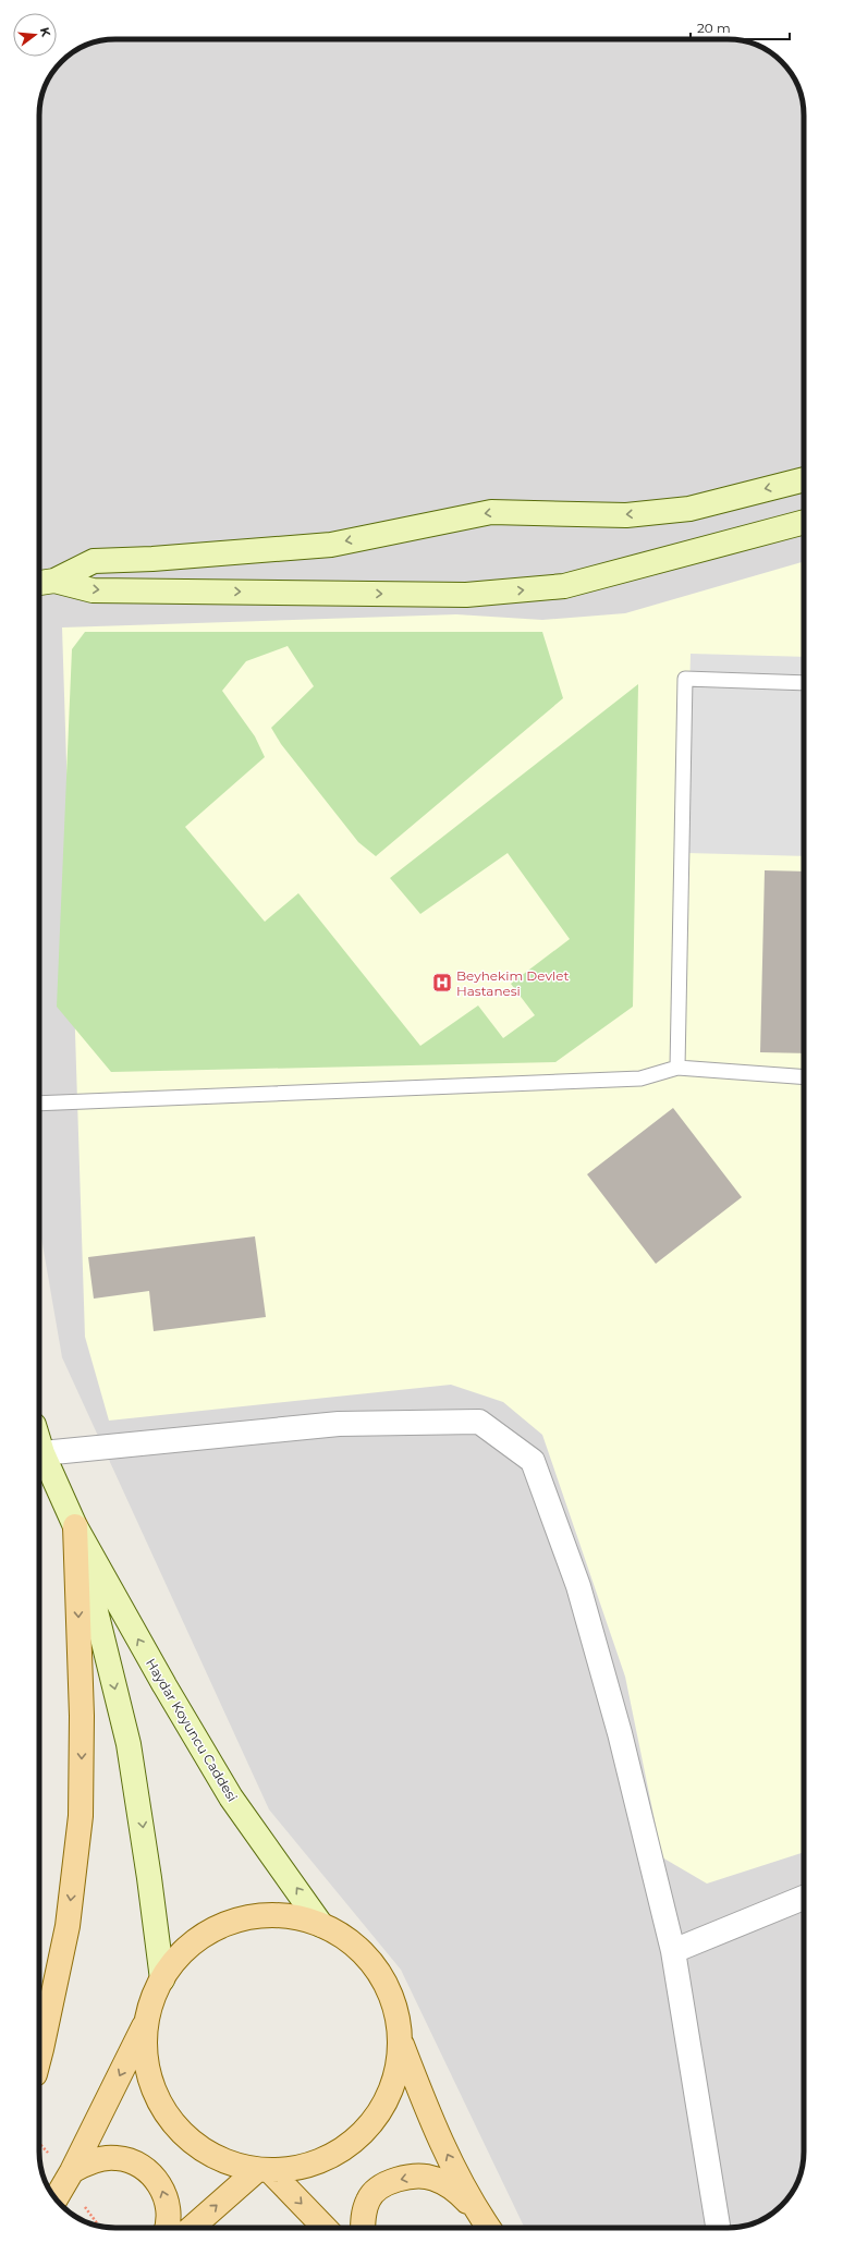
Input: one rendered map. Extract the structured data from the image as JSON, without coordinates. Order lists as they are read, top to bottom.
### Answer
{
  "streets": {
    "street": ["Haydar Koyuncu Caddesi"]
  },
  "places": {
    "hospital": ["Beyhekim Devlet Hastanesi"]
  },
  "scale_bar": "20 m",
  "north": "right"
}
